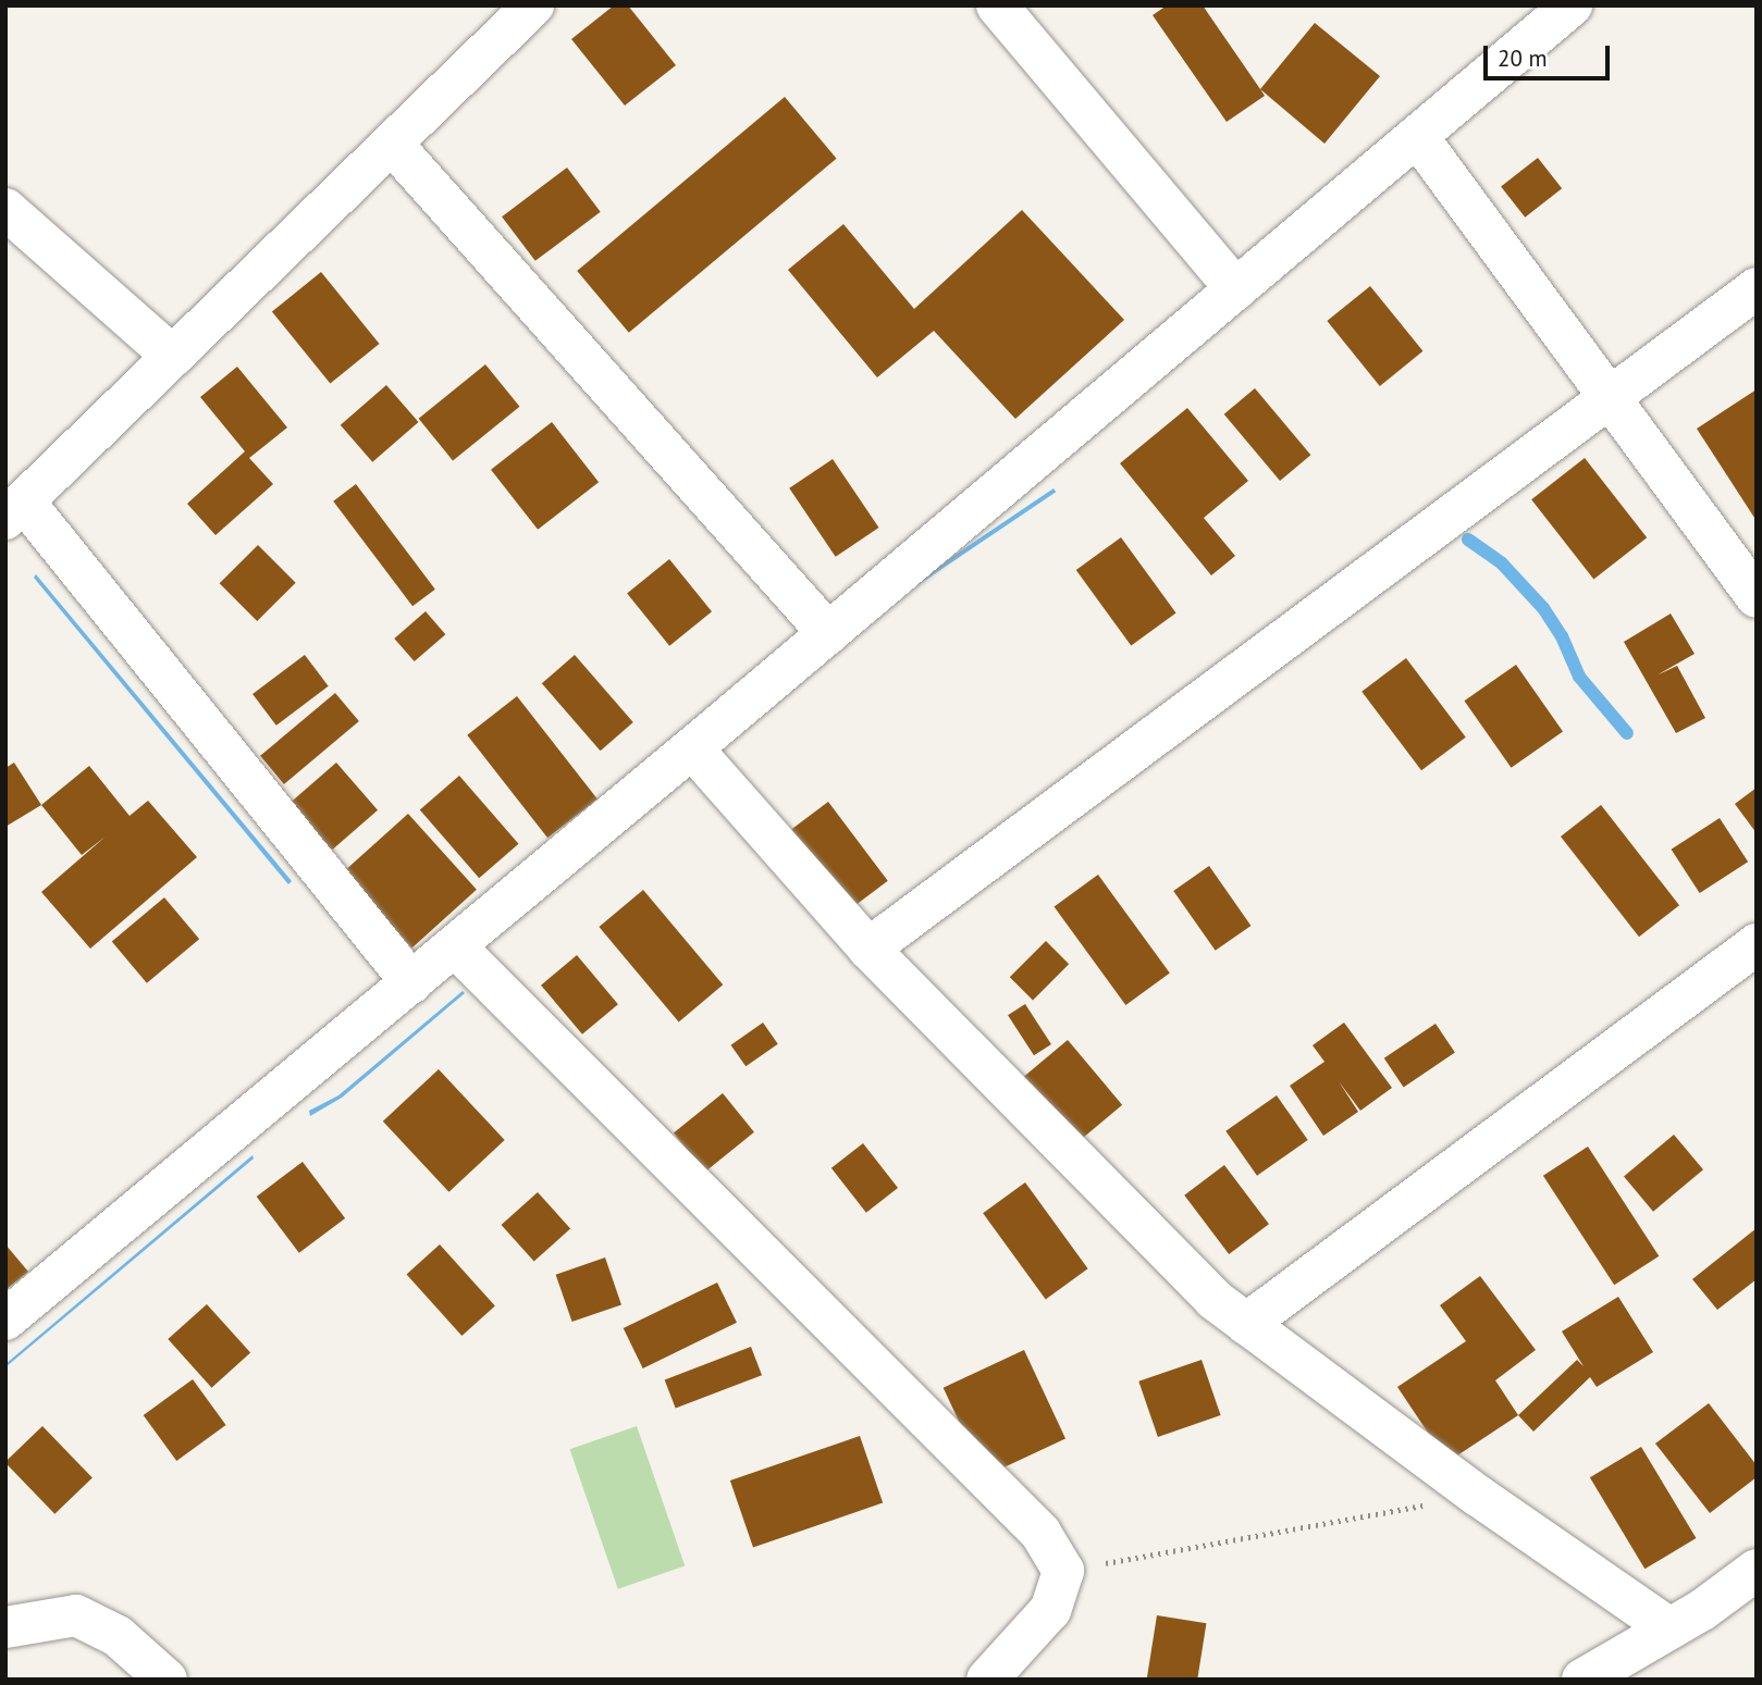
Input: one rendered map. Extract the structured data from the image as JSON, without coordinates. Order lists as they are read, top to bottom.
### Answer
{
  "scale_bar": "20 m"
}
